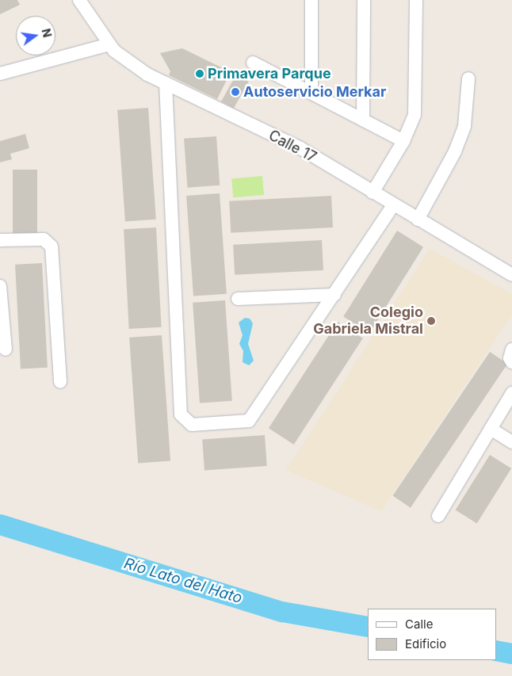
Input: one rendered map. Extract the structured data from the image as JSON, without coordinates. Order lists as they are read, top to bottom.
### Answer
{
  "streets": {
    "street": ["Calle 17"]
  },
  "water": ["Río Lato del Hato"],
  "places": ["Primavera Parque", "Autoservicio Merkar", "Colegio Gabriela Mistral"],
  "legend": ["Calle", "Edificio"],
  "north": "right"
}
